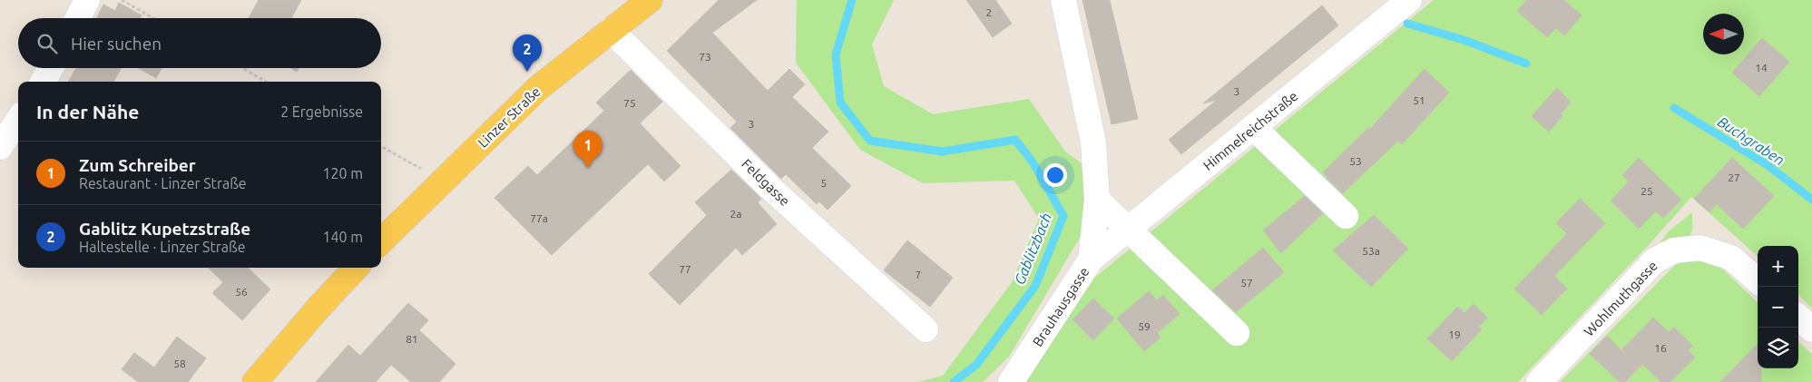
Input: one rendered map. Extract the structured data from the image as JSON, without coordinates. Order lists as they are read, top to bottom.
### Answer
{
  "streets": {
    "main road": ["Linzer Straße"],
    "street": [
      "Himmelreichstraße",
      "Feldgasse",
      "Wohlmuthgasse",
      "Brauhausgasse"
    ]
  },
  "crossings": [
    ["Linzer Straße", "Feldgasse"],
    ["Himmelreichstraße", "Brauhausgasse"]
  ],
  "water": ["Buchgraben", "Gablitzbach"],
  "house_numbers": [
    "2",
    "73",
    "14",
    "3",
    "51",
    "75",
    "3",
    "53",
    "27",
    "5",
    "25",
    "2a",
    "77a",
    "53a",
    "77",
    "7",
    "57",
    "56",
    "59",
    "19",
    "81",
    "16",
    "58"
  ],
  "north": "left",
  "page": {
    "search": "Hier suchen",
    "pins": ["2", "1"],
    "heading": ["In der Nähe", "2 Ergebnisse"],
    "list": [
      {
        "mark": "1",
        "name": "Zum Schreiber",
        "note": "Restaurant · Linzer Straße",
        "value": "120 m"
      },
      {
        "mark": "2",
        "name": "Gablitz Kupetzstraße",
        "note": "Haltestelle · Linzer Straße",
        "value": "140 m"
      }
    ],
    "map_buttons": ["+", "−"]
  }
}
